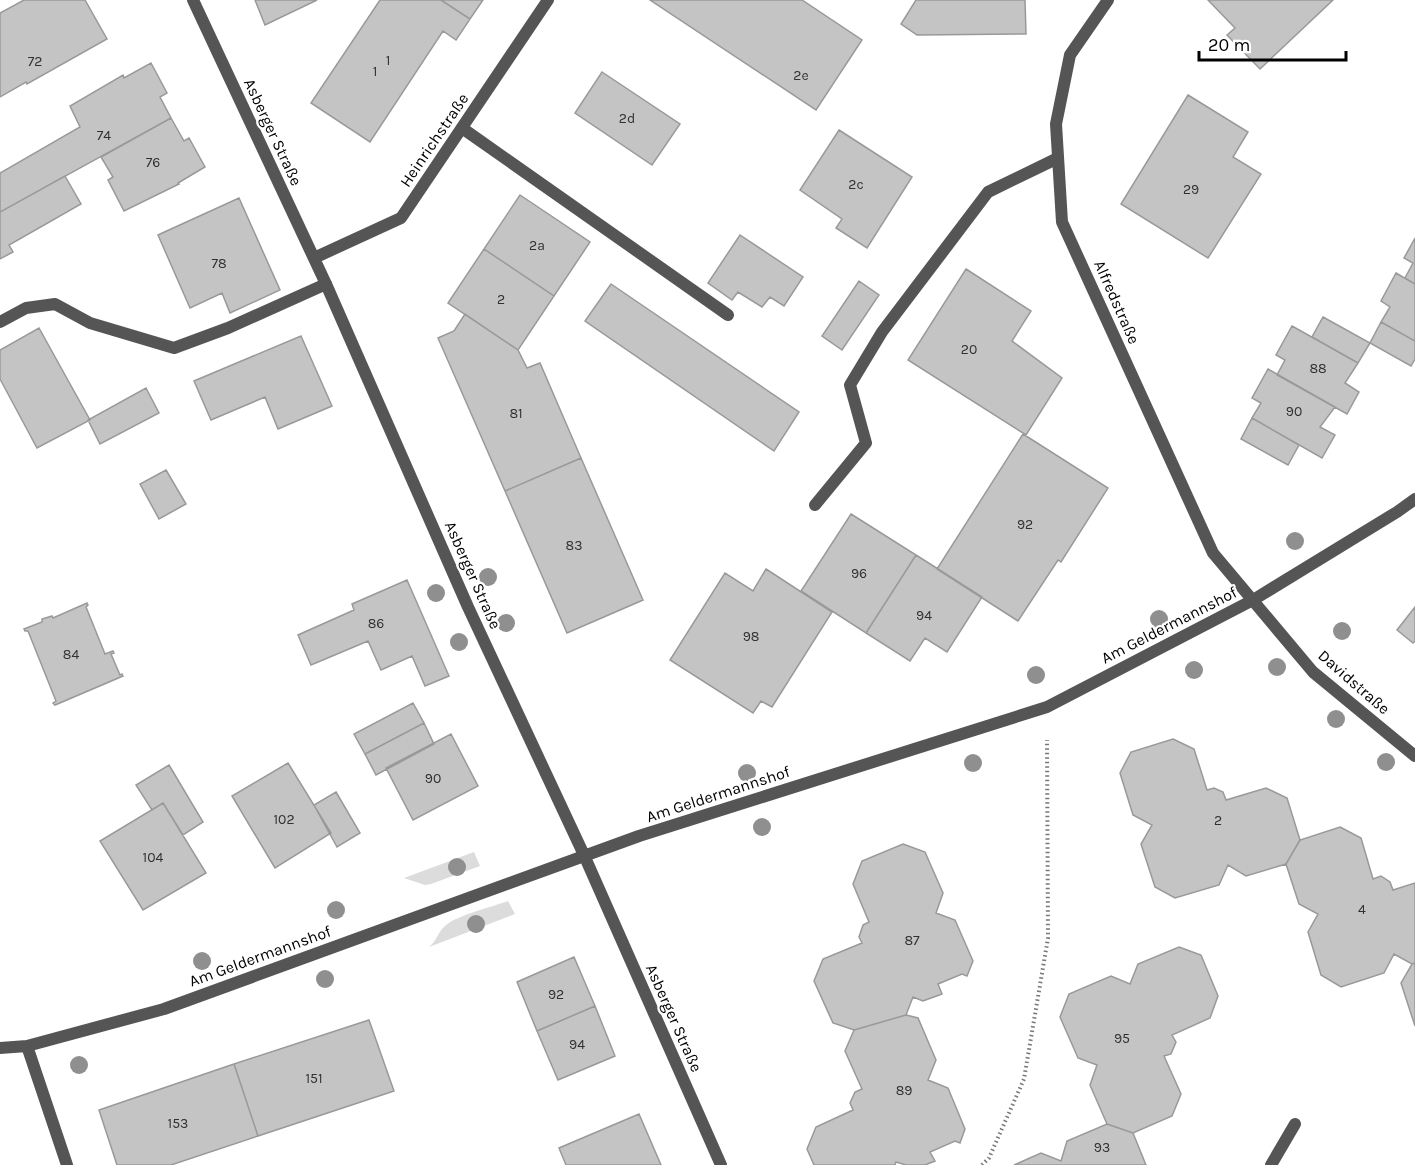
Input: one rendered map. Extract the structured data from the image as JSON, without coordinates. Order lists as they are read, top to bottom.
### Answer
{
  "streets": {
    "street": [
      "Asberger Straße",
      "Heinrichstraße",
      "Alfredstraße",
      "Am Geldermannshof",
      "Davidstraße"
    ]
  },
  "crossings": [
    ["Asberger Straße", "Heinrichstraße"],
    ["Asberger Straße", "Am Geldermannshof"],
    ["Alfredstraße", "Am Geldermannshof"],
    ["Alfredstraße", "Davidstraße"],
    ["Am Geldermannshof", "Davidstraße"]
  ],
  "house_numbers": [
    "1",
    "72",
    "1",
    "2e",
    "2d",
    "74",
    "76",
    "2c",
    "29",
    "2a",
    "78",
    "2",
    "20",
    "88",
    "90",
    "81",
    "92",
    "83",
    "96",
    "94",
    "86",
    "98",
    "84",
    "90",
    "102",
    "2",
    "104",
    "4",
    "87",
    "92",
    "95",
    "94",
    "151",
    "89",
    "153",
    "93"
  ],
  "scale_bar": "20 m"
}
